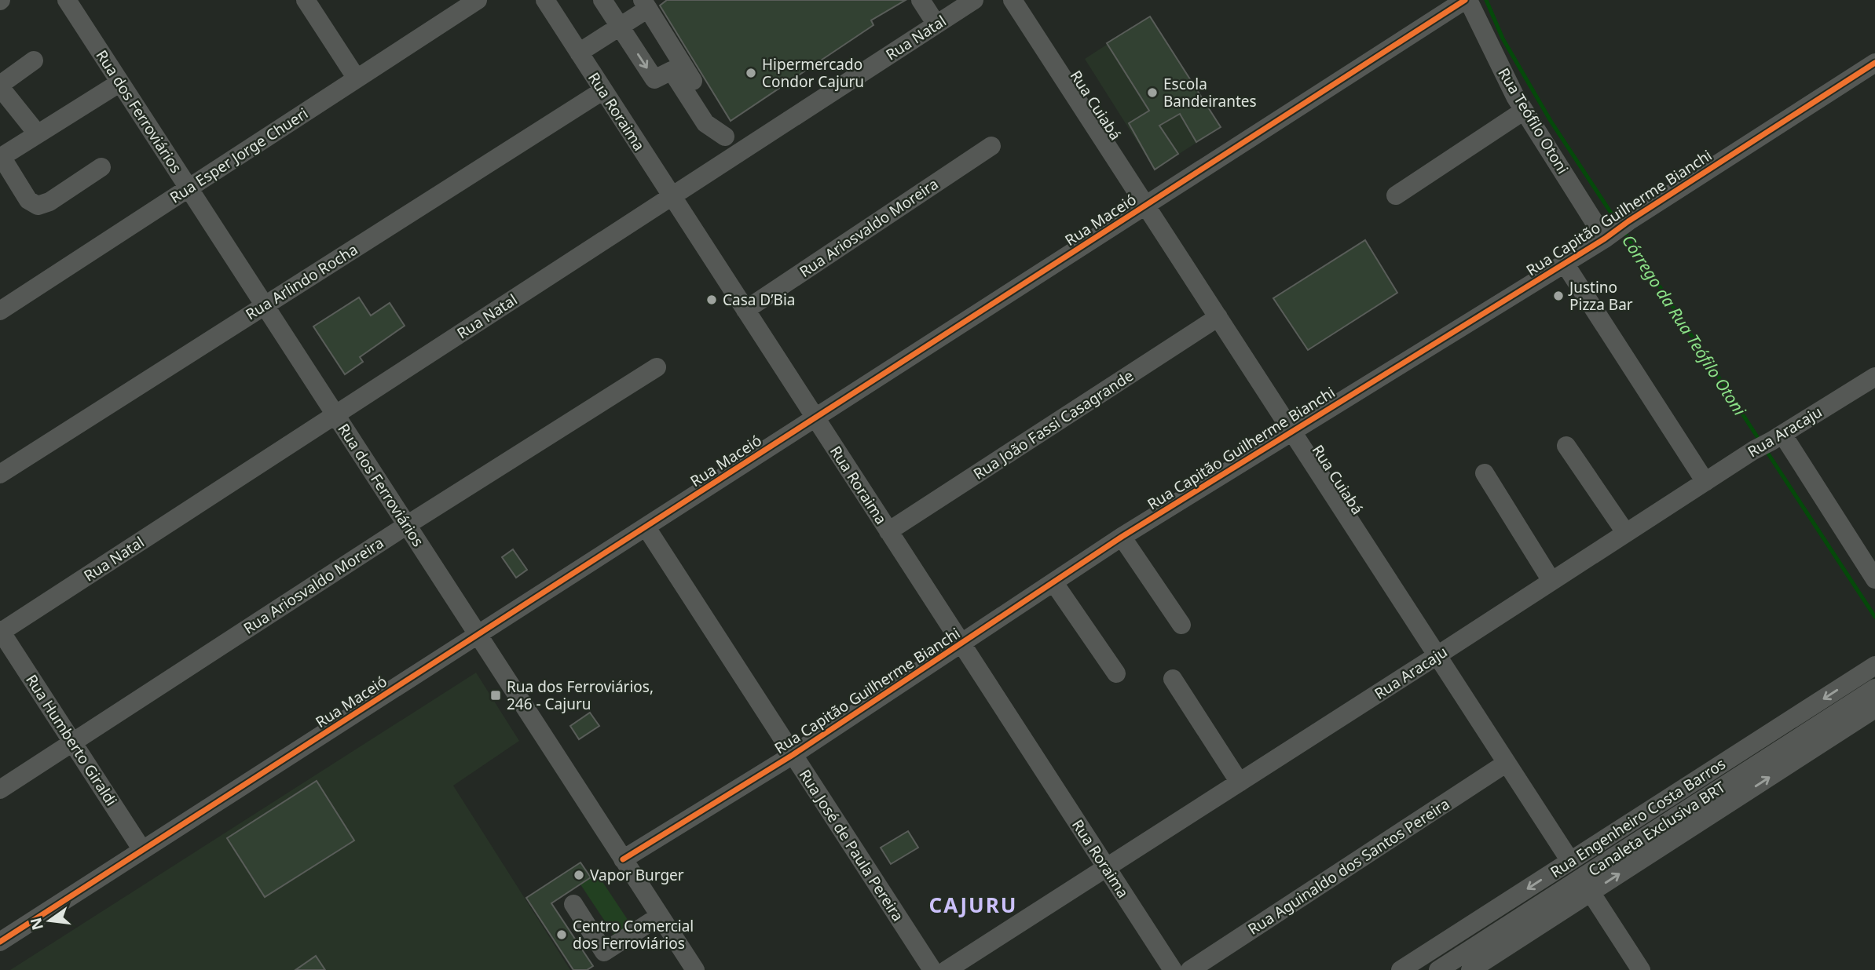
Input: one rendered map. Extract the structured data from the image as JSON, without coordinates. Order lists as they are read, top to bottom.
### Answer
{
  "streets": {
    "street": [
      "Rua Natal",
      "Rua Cuiabá",
      "Rua dos Ferroviários",
      "Rua Roraima",
      "Rua Teófilo Otoni",
      "Rua Esper Jorge Chueri",
      "Rua Capitão Guilherme Bianchi",
      "Rua Maceió",
      "Rua Ariosvaldo Moreira",
      "Rua Arlindo Rocha",
      "Rua João Fassi Casagrande",
      "Rua Aracaju",
      "Rua Humberto Giraldi",
      "Rua Engenheiro Costa Barros",
      "Canaleta Exclusiva BRT",
      "Rua José de Paula Pereira",
      "Rua Aguinaldo dos Santos Pereira"
    ]
  },
  "crossings": [
    ["Rua Natal", "Rua dos Ferroviários"],
    ["Rua Natal", "Rua Roraima"],
    ["Rua Natal", "Rua Humberto Giraldi"],
    ["Rua Cuiabá", "Rua Capitão Guilherme Bianchi"],
    ["Rua Cuiabá", "Rua Maceió"],
    ["Rua Cuiabá", "Rua João Fassi Casagrande"],
    ["Rua Cuiabá", "Rua Aracaju"],
    ["Rua Cuiabá", "Rua Engenheiro Costa Barros"],
    ["Rua Cuiabá", "Rua Aguinaldo dos Santos Pereira"],
    ["Rua dos Ferroviários", "Rua Esper Jorge Chueri"],
    ["Rua dos Ferroviários", "Rua Capitão Guilherme Bianchi"],
    ["Rua dos Ferroviários", "Rua Maceió"],
    ["Rua dos Ferroviários", "Rua Ariosvaldo Moreira"],
    ["Rua dos Ferroviários", "Rua Arlindo Rocha"],
    ["Rua Roraima", "Rua Capitão Guilherme Bianchi"],
    ["Rua Roraima", "Rua Maceió"],
    ["Rua Roraima", "Rua Ariosvaldo Moreira"],
    ["Rua Roraima", "Rua Arlindo Rocha"],
    ["Rua Roraima", "Rua João Fassi Casagrande"],
    ["Rua Roraima", "Rua Aracaju"],
    ["Rua Teófilo Otoni", "Rua Capitão Guilherme Bianchi"],
    ["Rua Teófilo Otoni", "Rua Maceió"],
    ["Rua Capitão Guilherme Bianchi", "Rua José de Paula Pereira"],
    ["Rua Maceió", "Rua Humberto Giraldi"],
    ["Rua Maceió", "Rua José de Paula Pereira"],
    ["Rua Ariosvaldo Moreira", "Rua Humberto Giraldi"]
  ],
  "districts": ["CAJURU"],
  "water": ["Córrego da Rua Teófilo Otoni"],
  "places": {
    "other": [
      "Hipermercado Condor Cajuru",
      "Escola Bandeirantes",
      "Justino Pizza Bar",
      "Casa D’Bia",
      "Vapor Burger",
      "Centro Comercial dos Ferroviários"
    ],
    "transit": ["Rua dos Ferroviários, 246 - Cajuru"]
  },
  "north": "left"
}
